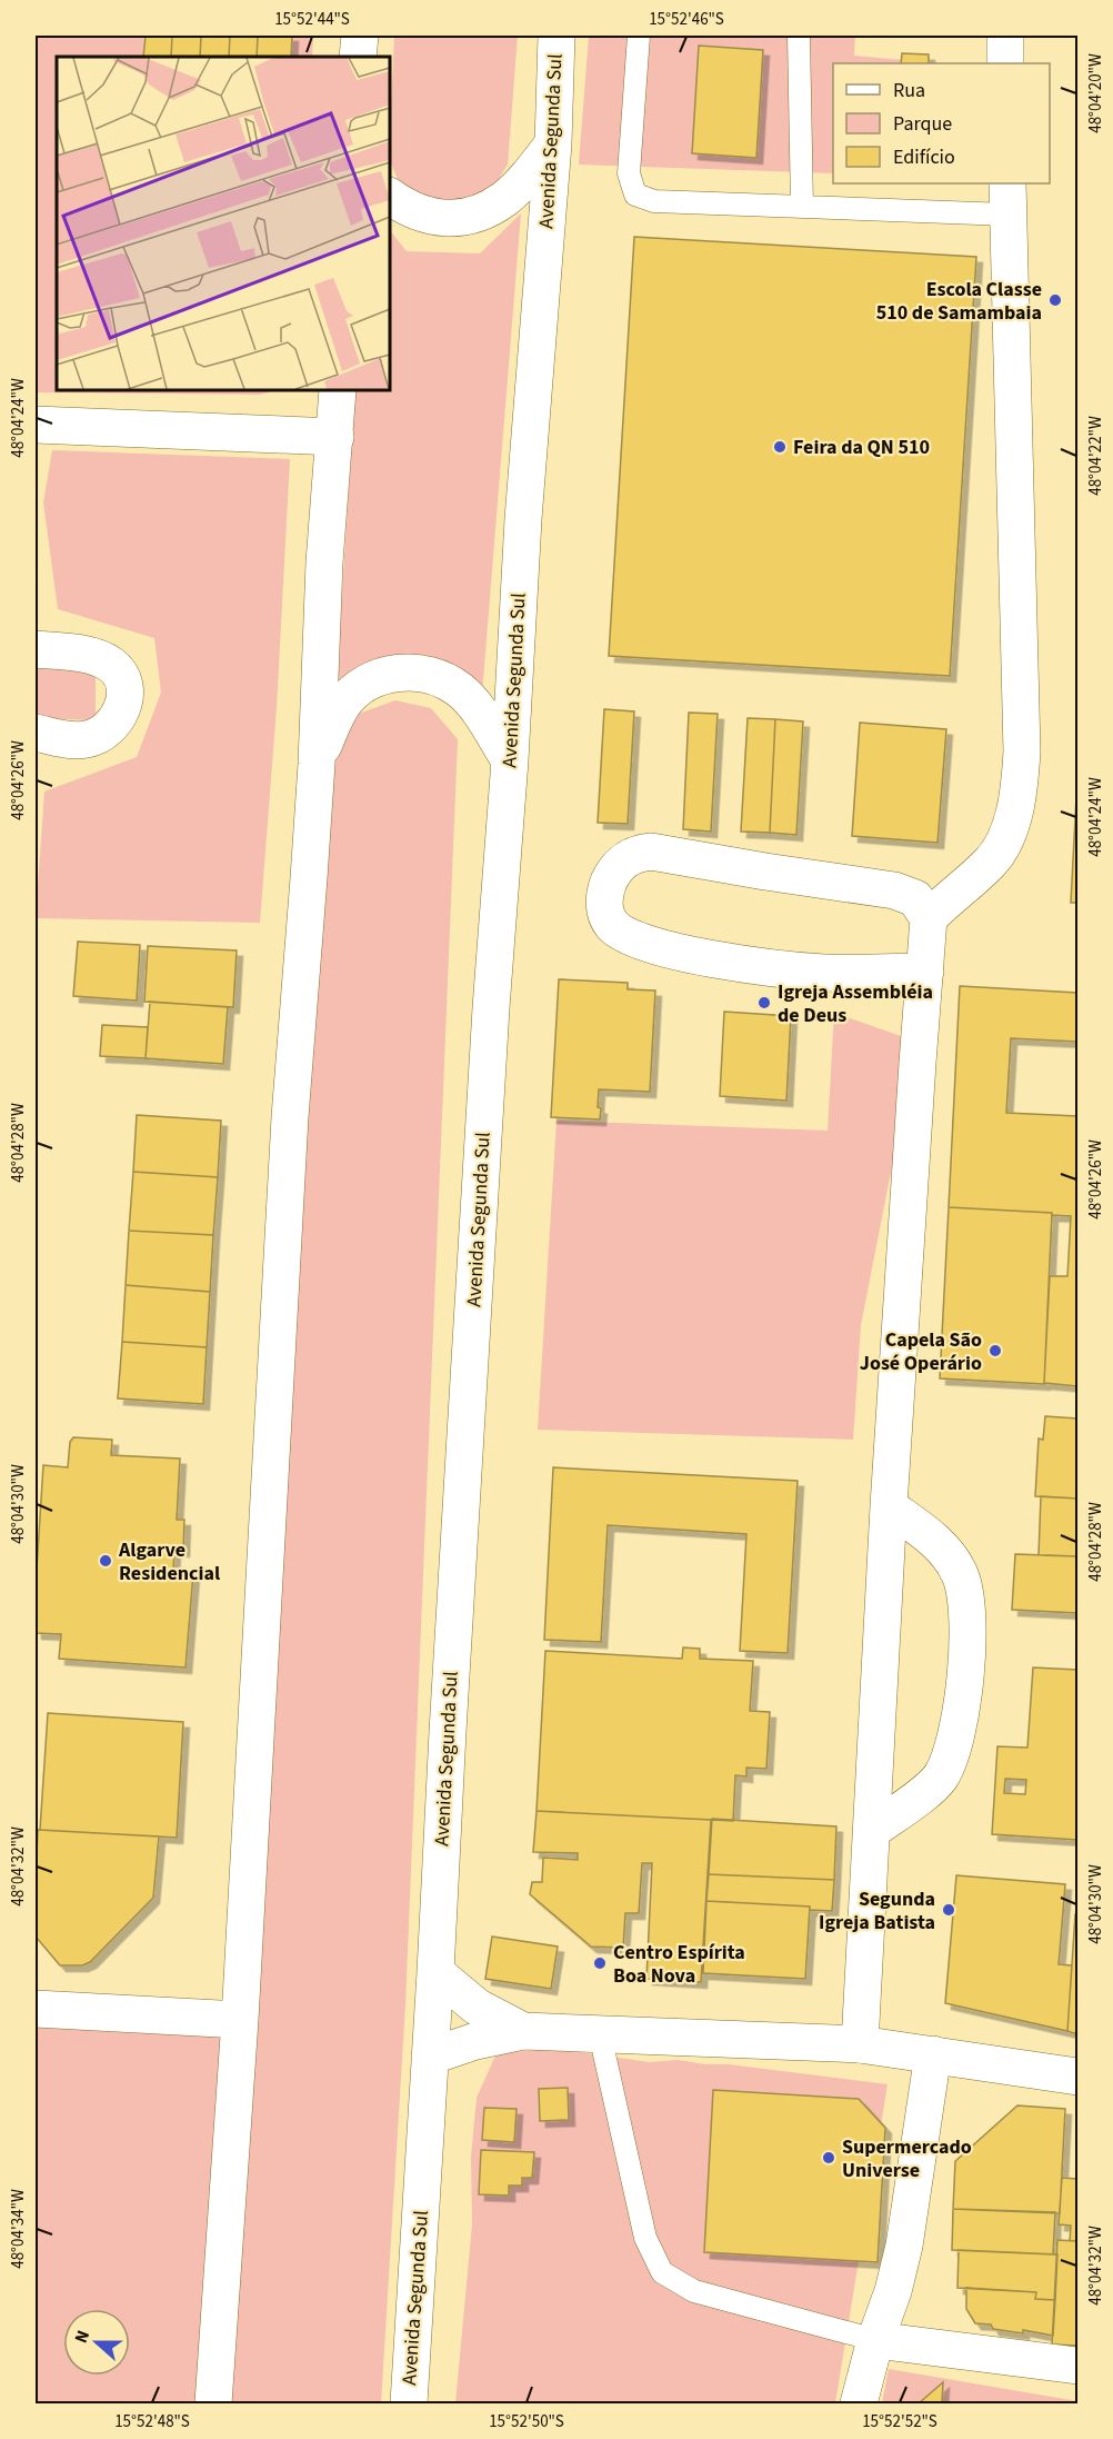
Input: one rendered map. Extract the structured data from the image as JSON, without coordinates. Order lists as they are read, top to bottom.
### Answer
{
  "streets": {
    "street": ["Avenida Segunda Sul"]
  },
  "places": [
    "Escola Classe 510 de Samambaia",
    "Feira da QN 510",
    "Igreja Assembléia de Deus",
    "Capela São José Operário",
    "Algarve Residencial",
    "Segunda Igreja Batista",
    "Centro Espírita Boa Nova",
    "Supermercado Universe"
  ],
  "legend": ["Rua", "Parque", "Edifício"],
  "north": "left",
  "coordinates": [
    "15°52'44\"S",
    "15°52'46\"S",
    "48°04'20\"W",
    "48°04'24\"W",
    "48°04'22\"W",
    "48°04'26\"W",
    "48°04'28\"W",
    "48°04'30\"W",
    "48°04'32\"W",
    "48°04'34\"W",
    "15°52'48\"S",
    "15°52'50\"S",
    "15°52'52\"S"
  ]
}
